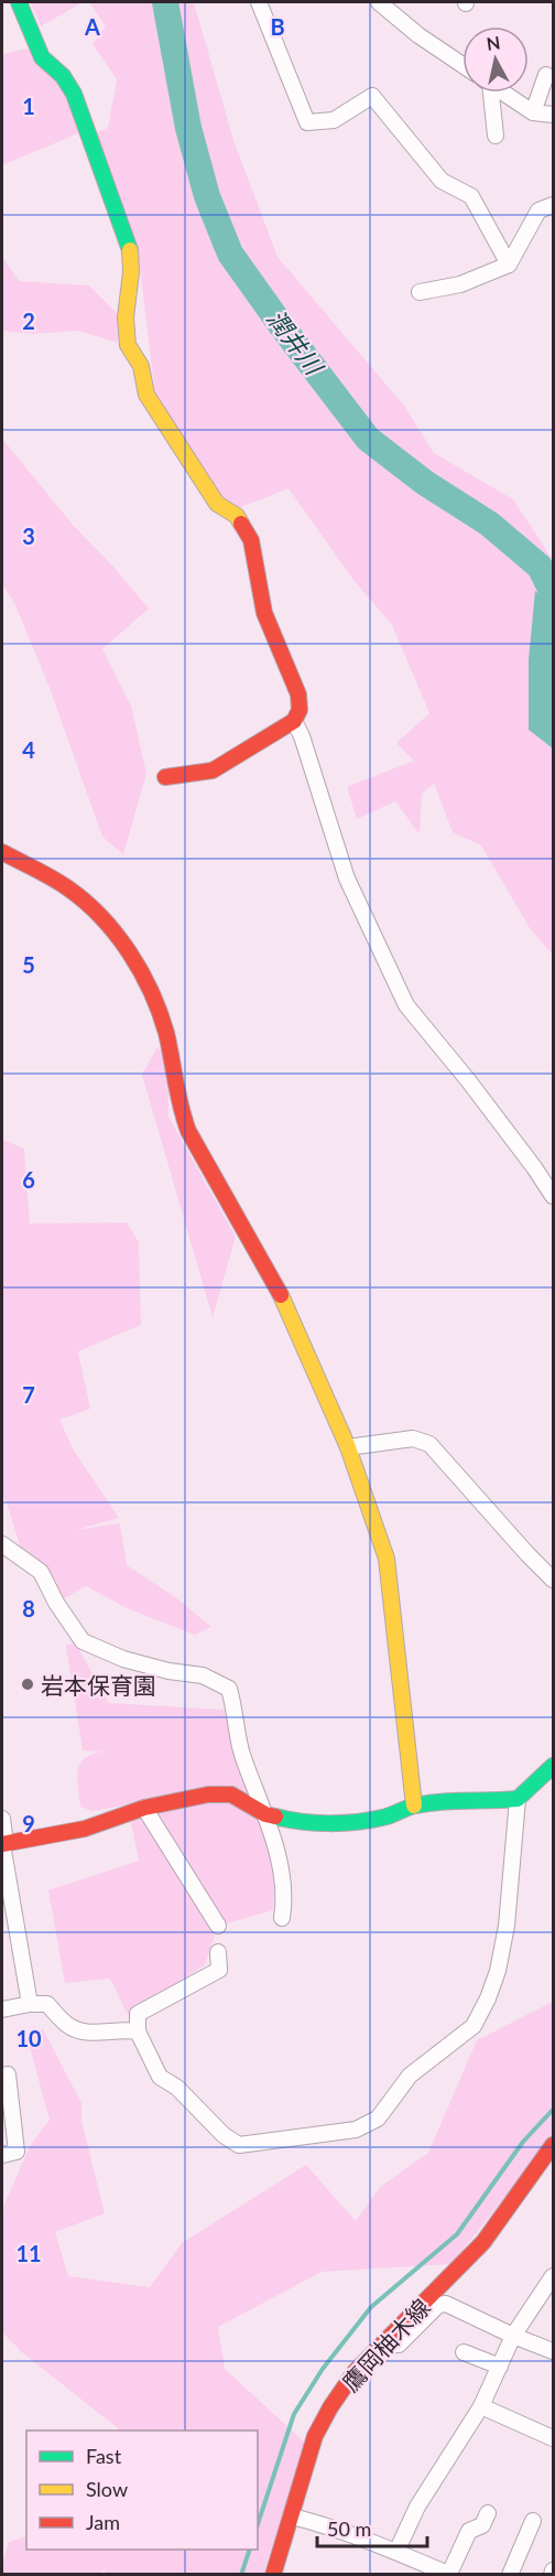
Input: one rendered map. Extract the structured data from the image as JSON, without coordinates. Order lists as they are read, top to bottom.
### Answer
{
  "streets": {
    "street": ["鷹岡柚木線"]
  },
  "water": ["潤井川"],
  "places": ["岩本保育園"],
  "legend": ["Fast", "Slow", "Jam"],
  "scale_bar": "50 m",
  "north": "top",
  "grid": {
    "columns": ["A", "B"],
    "rows": [
      "1",
      "2",
      "3",
      "4",
      "5",
      "6",
      "7",
      "8",
      "9",
      "10",
      "11"
    ]
  }
}
